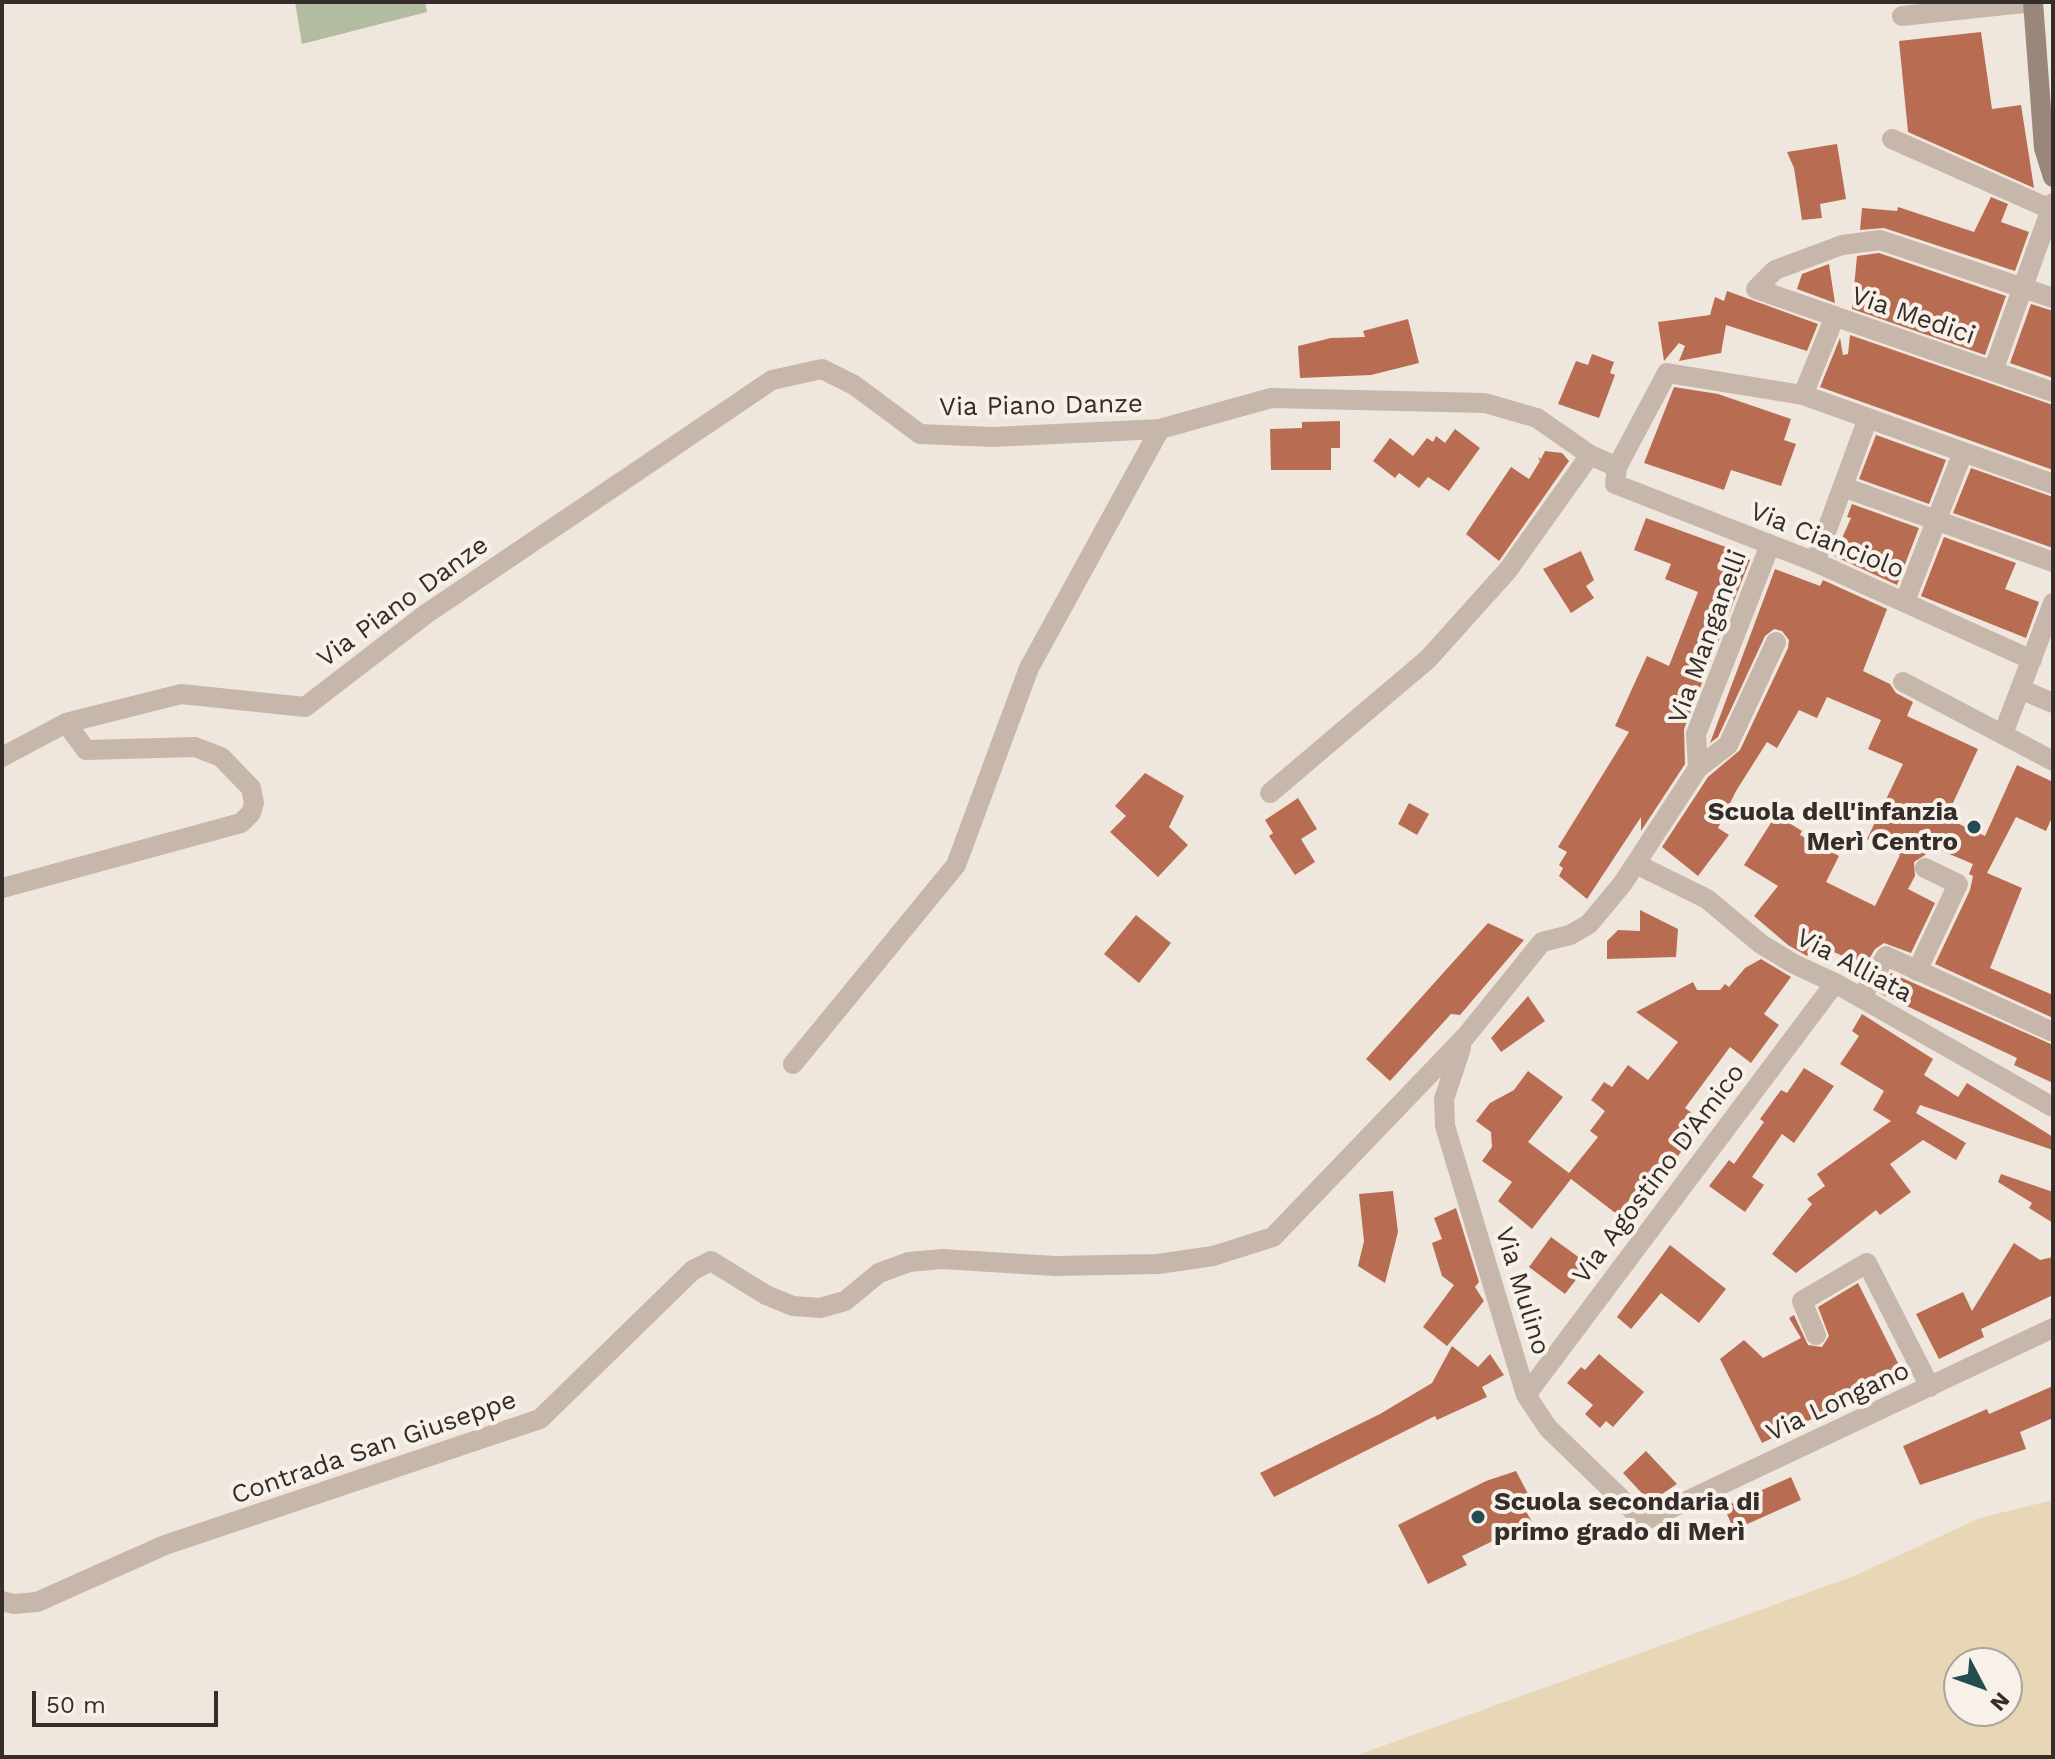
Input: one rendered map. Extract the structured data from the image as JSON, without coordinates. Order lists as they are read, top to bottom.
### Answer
{
  "streets": {
    "street": [
      "Via Medici",
      "Via Piano Danze",
      "Via Cianciolo",
      "Via Manganelli",
      "Via Alliata",
      "Via Agostino D'Amico",
      "Via Mulino",
      "Via Longano",
      "Contrada San Giuseppe"
    ]
  },
  "crossings": [
    ["Via Piano Danze", "Via Cianciolo"],
    ["Via Cianciolo", "Via Manganelli"],
    ["Via Alliata", "Via Agostino D'Amico"],
    ["Via Agostino D'Amico", "Via Mulino"],
    ["Via Mulino", "Via Longano"],
    ["Via Mulino", "Contrada San Giuseppe"]
  ],
  "places": ["Scuola dell'infanzia Merì Centro", "Scuola secondaria di primo grado di Merì"],
  "scale_bar": "50 m",
  "north": "bottom right"
}
